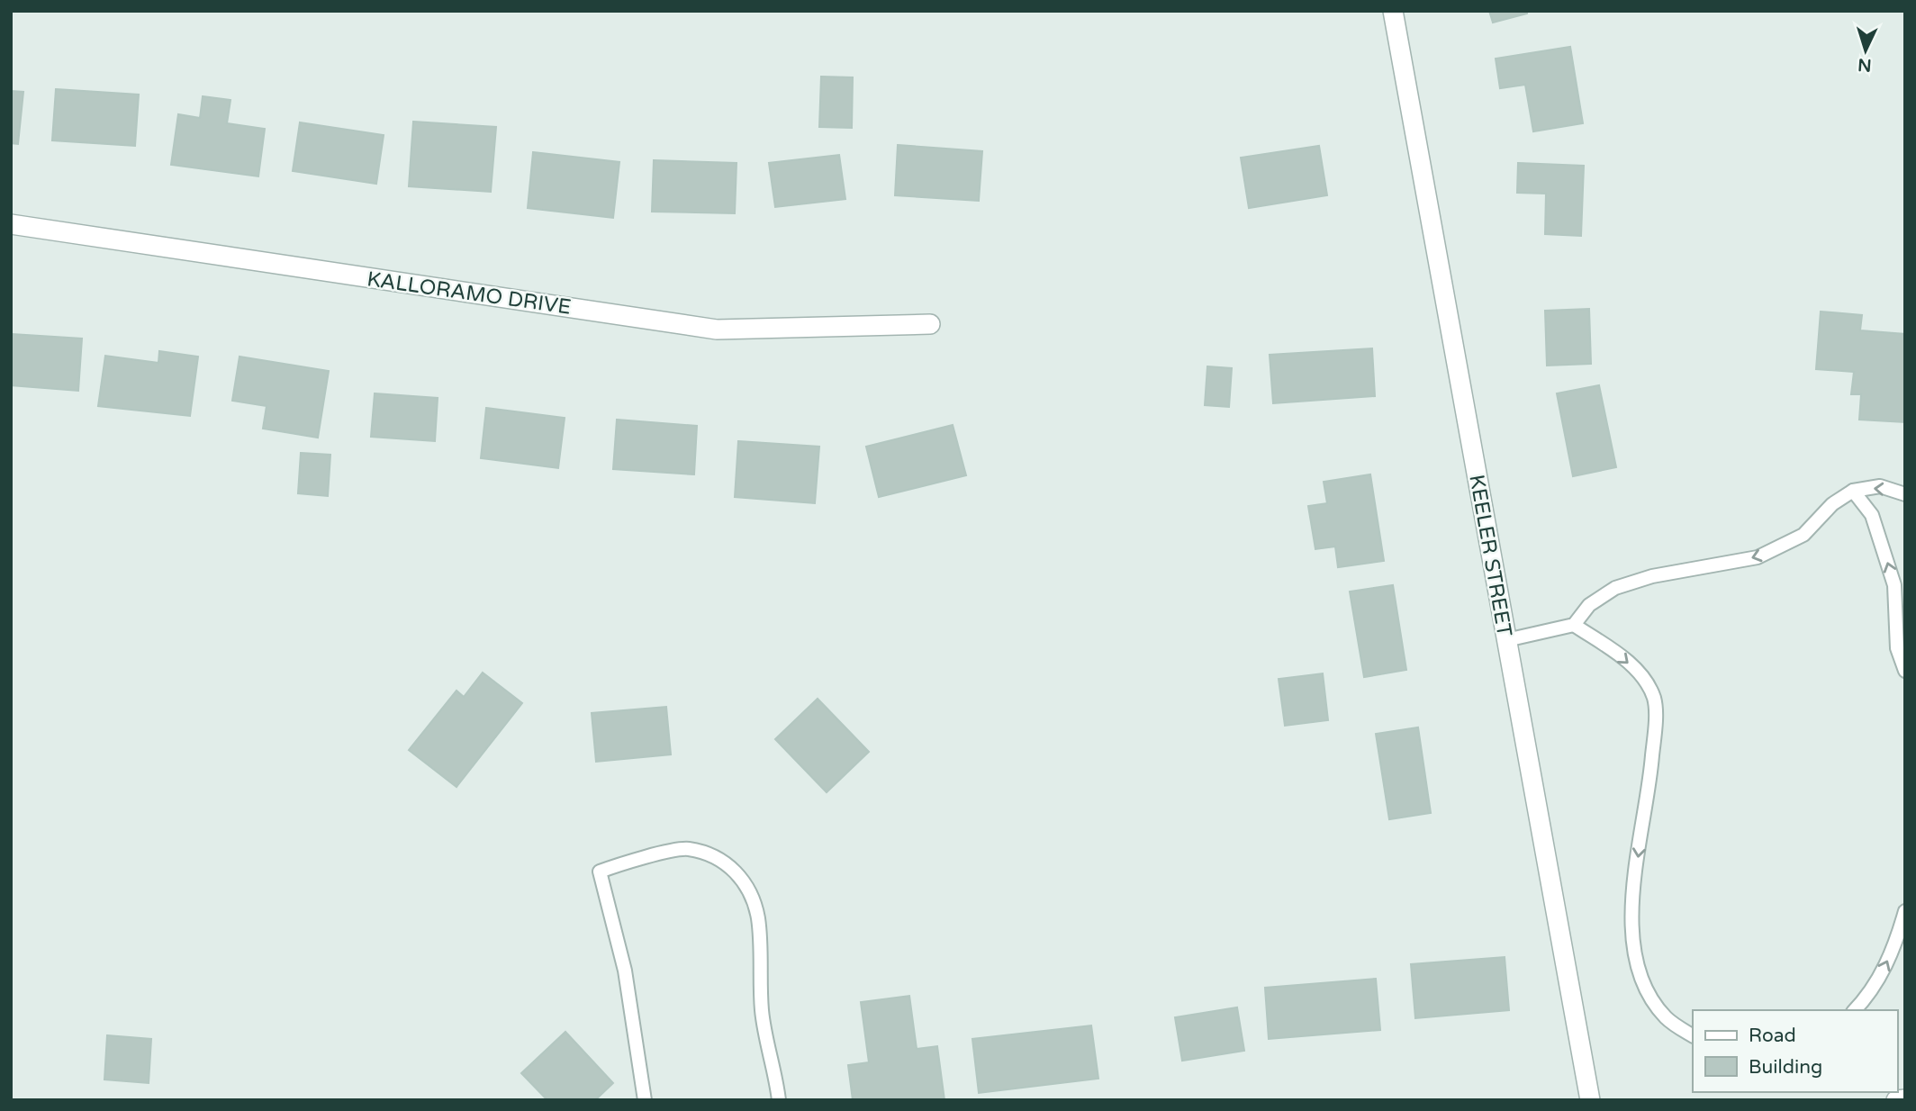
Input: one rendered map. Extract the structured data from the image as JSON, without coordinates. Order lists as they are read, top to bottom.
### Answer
{
  "streets": {
    "street": ["KALLORAMO DRIVE", "KEELER STREET"]
  },
  "legend": ["Road", "Building"],
  "north": "bottom"
}
